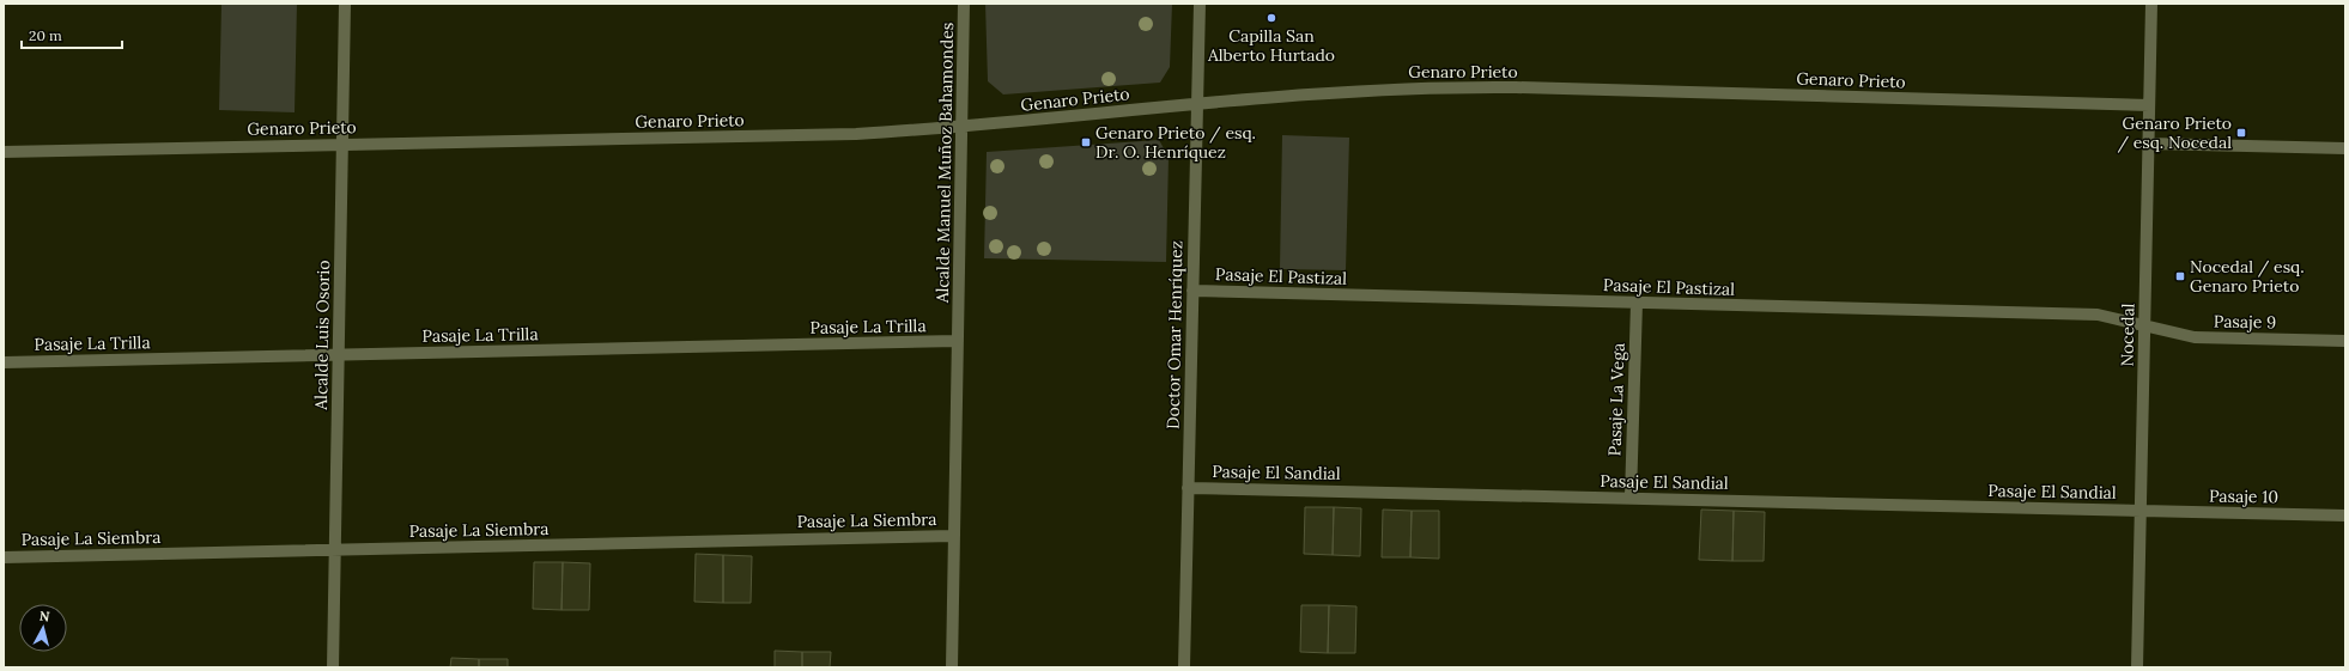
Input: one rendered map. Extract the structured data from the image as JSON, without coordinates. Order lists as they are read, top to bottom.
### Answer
{
  "streets": {
    "street": [
      "Genaro Prieto",
      "Alcalde Manuel Muñoz Bahamondes",
      "Pasaje El Pastizal",
      "Pasaje 9",
      "Pasaje La Trilla",
      "Alcalde Luis Osorio",
      "Doctor Omar Henríquez",
      "Nocedal",
      "Pasaje La Vega",
      "Pasaje El Sandial",
      "Pasaje 10",
      "Pasaje La Siembra"
    ]
  },
  "crossings": [
    ["Genaro Prieto", "Alcalde Manuel Muñoz Bahamondes"],
    ["Genaro Prieto", "Alcalde Luis Osorio"],
    ["Genaro Prieto", "Doctor Omar Henríquez"],
    ["Genaro Prieto", "Nocedal"],
    ["Alcalde Manuel Muñoz Bahamondes", "Pasaje La Trilla"],
    ["Alcalde Manuel Muñoz Bahamondes", "Pasaje La Siembra"],
    ["Pasaje El Pastizal", "Pasaje 9"],
    ["Pasaje El Pastizal", "Doctor Omar Henríquez"],
    ["Pasaje El Pastizal", "Nocedal"],
    ["Pasaje El Pastizal", "Pasaje La Vega"],
    ["Pasaje 9", "Nocedal"],
    ["Pasaje La Trilla", "Alcalde Luis Osorio"],
    ["Alcalde Luis Osorio", "Pasaje La Siembra"],
    ["Doctor Omar Henríquez", "Pasaje El Sandial"],
    ["Nocedal", "Pasaje El Sandial"],
    ["Nocedal", "Pasaje 10"],
    ["Pasaje La Vega", "Pasaje El Sandial"],
    ["Pasaje El Sandial", "Pasaje 10"]
  ],
  "places": {
    "other": ["Capilla San Alberto Hurtado"],
    "transit": ["Genaro Prieto / esq. Nocedal", "Genaro Prieto / esq. Dr. O. Henríquez", "Nocedal / esq. Genaro Prieto"]
  },
  "scale_bar": "20 m",
  "north": "top"
}
